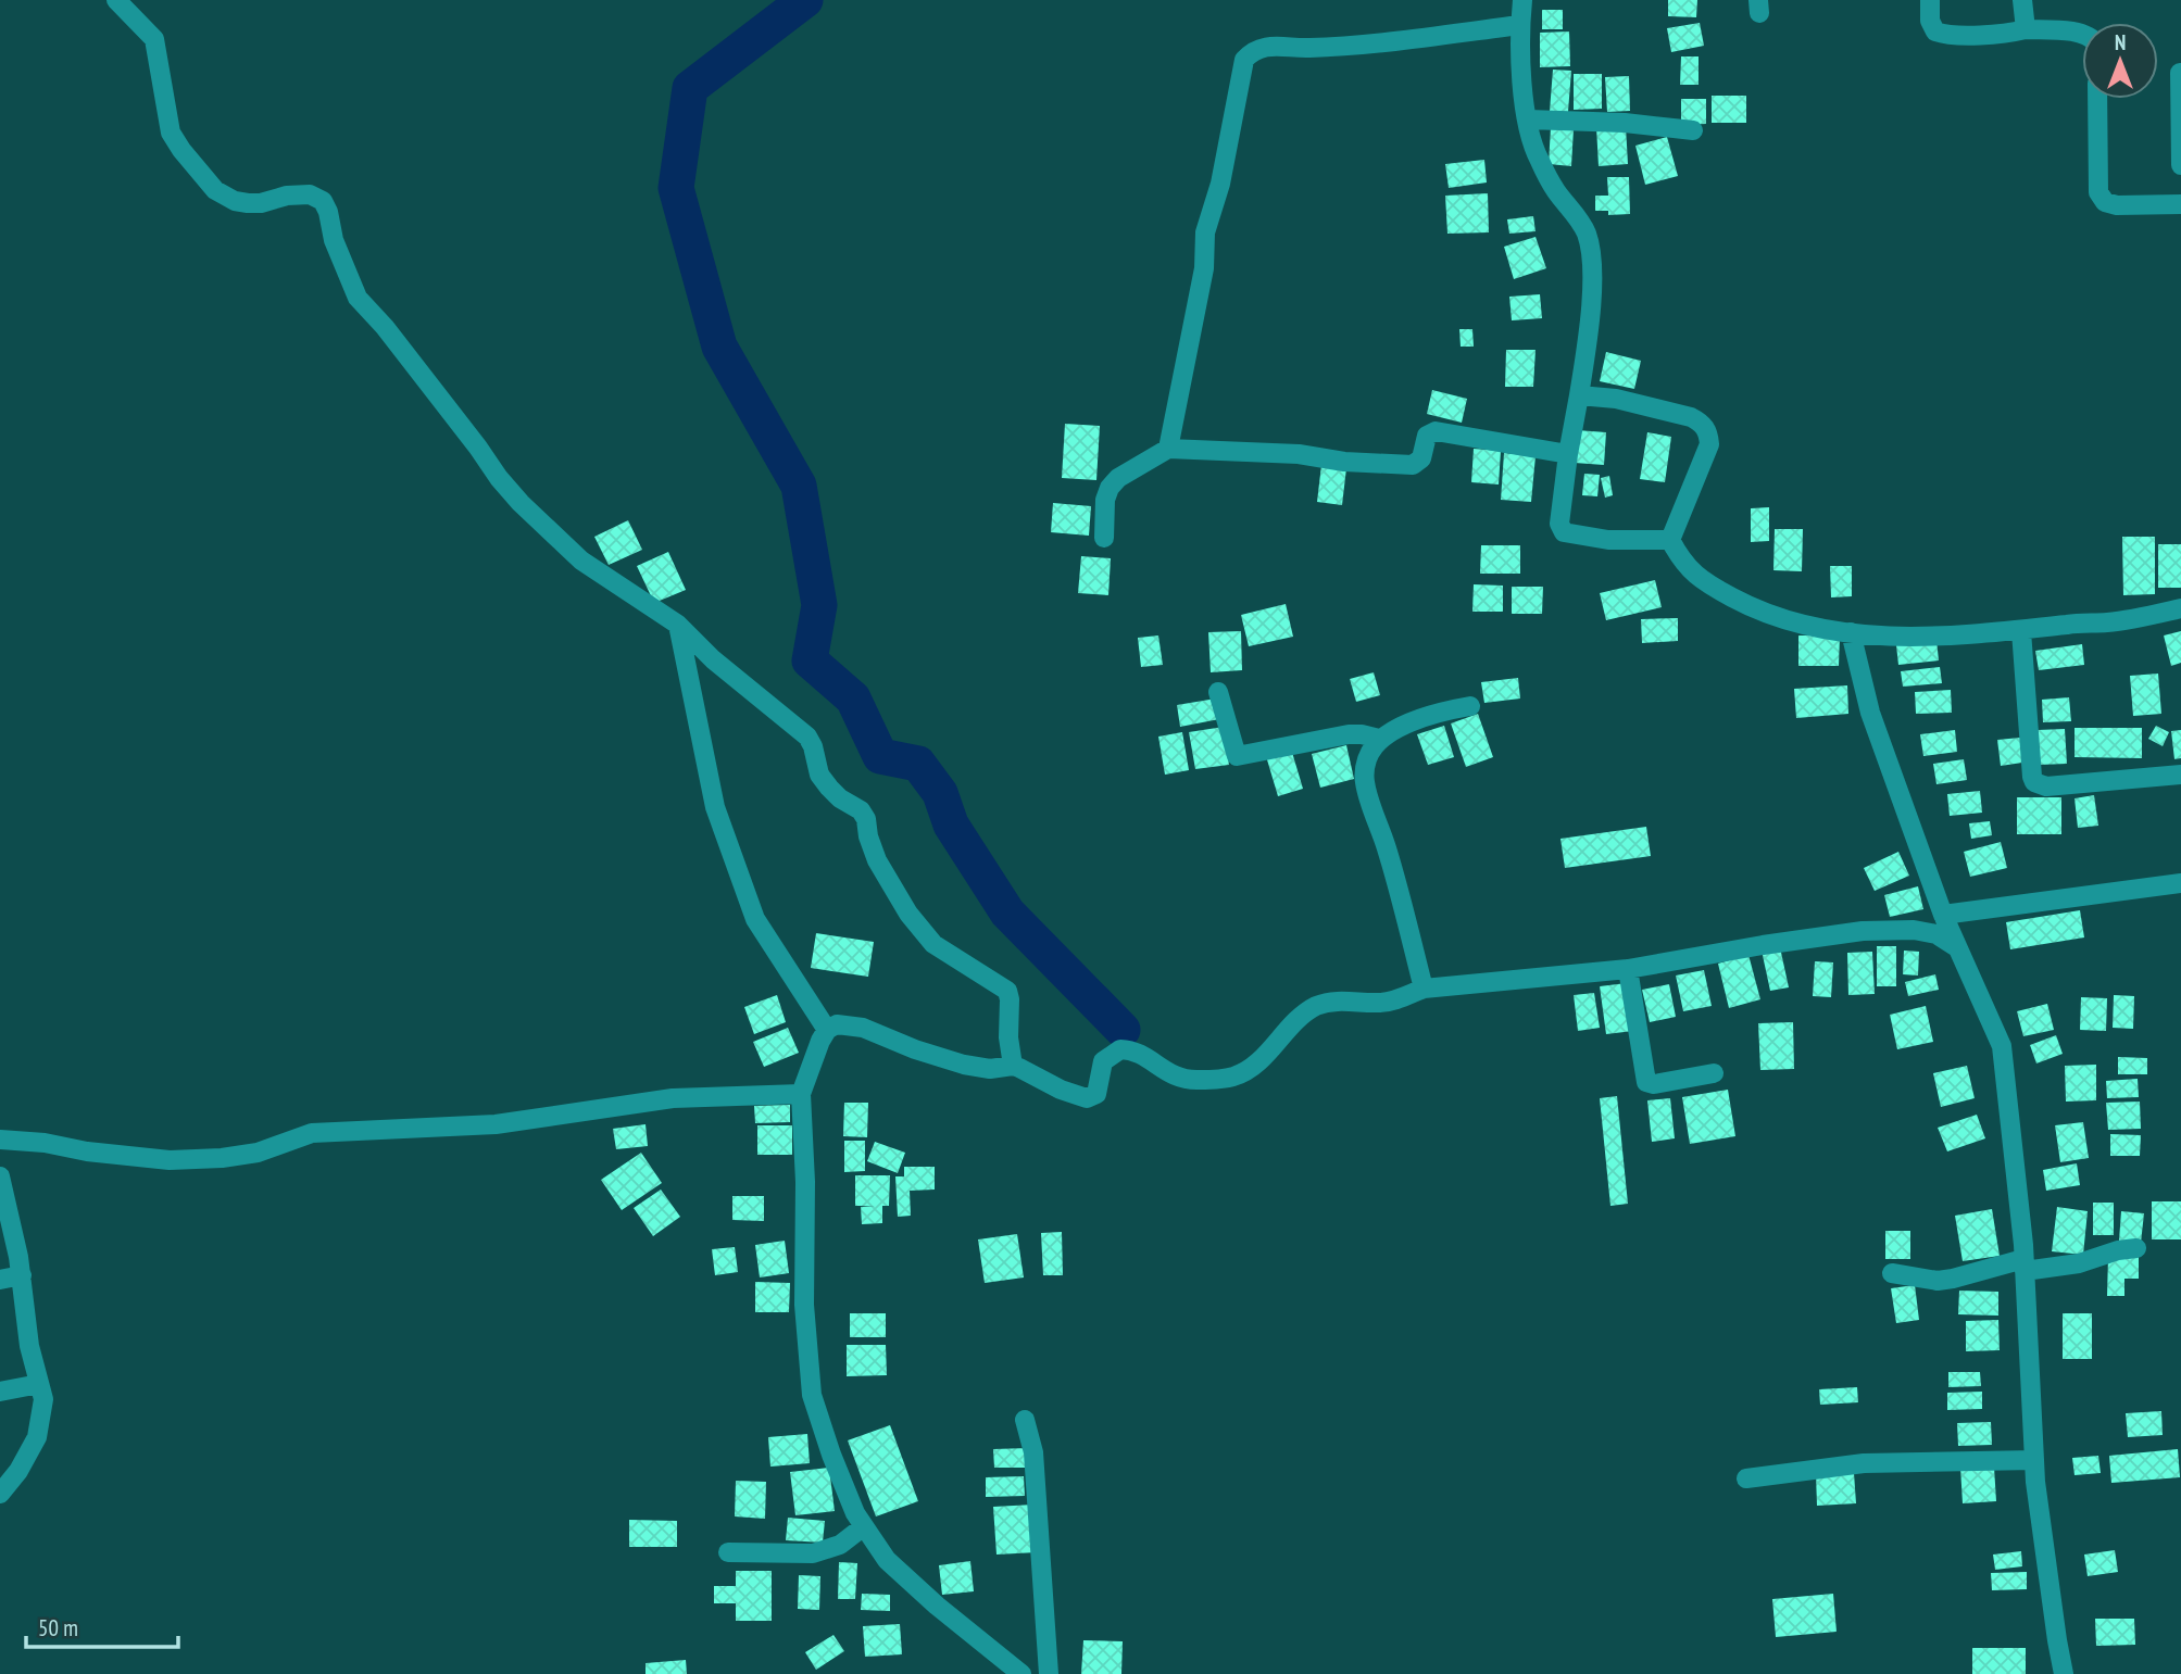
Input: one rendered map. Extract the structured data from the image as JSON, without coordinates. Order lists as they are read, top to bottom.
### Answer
{
  "scale_bar": "50 m",
  "north": "top"
}
